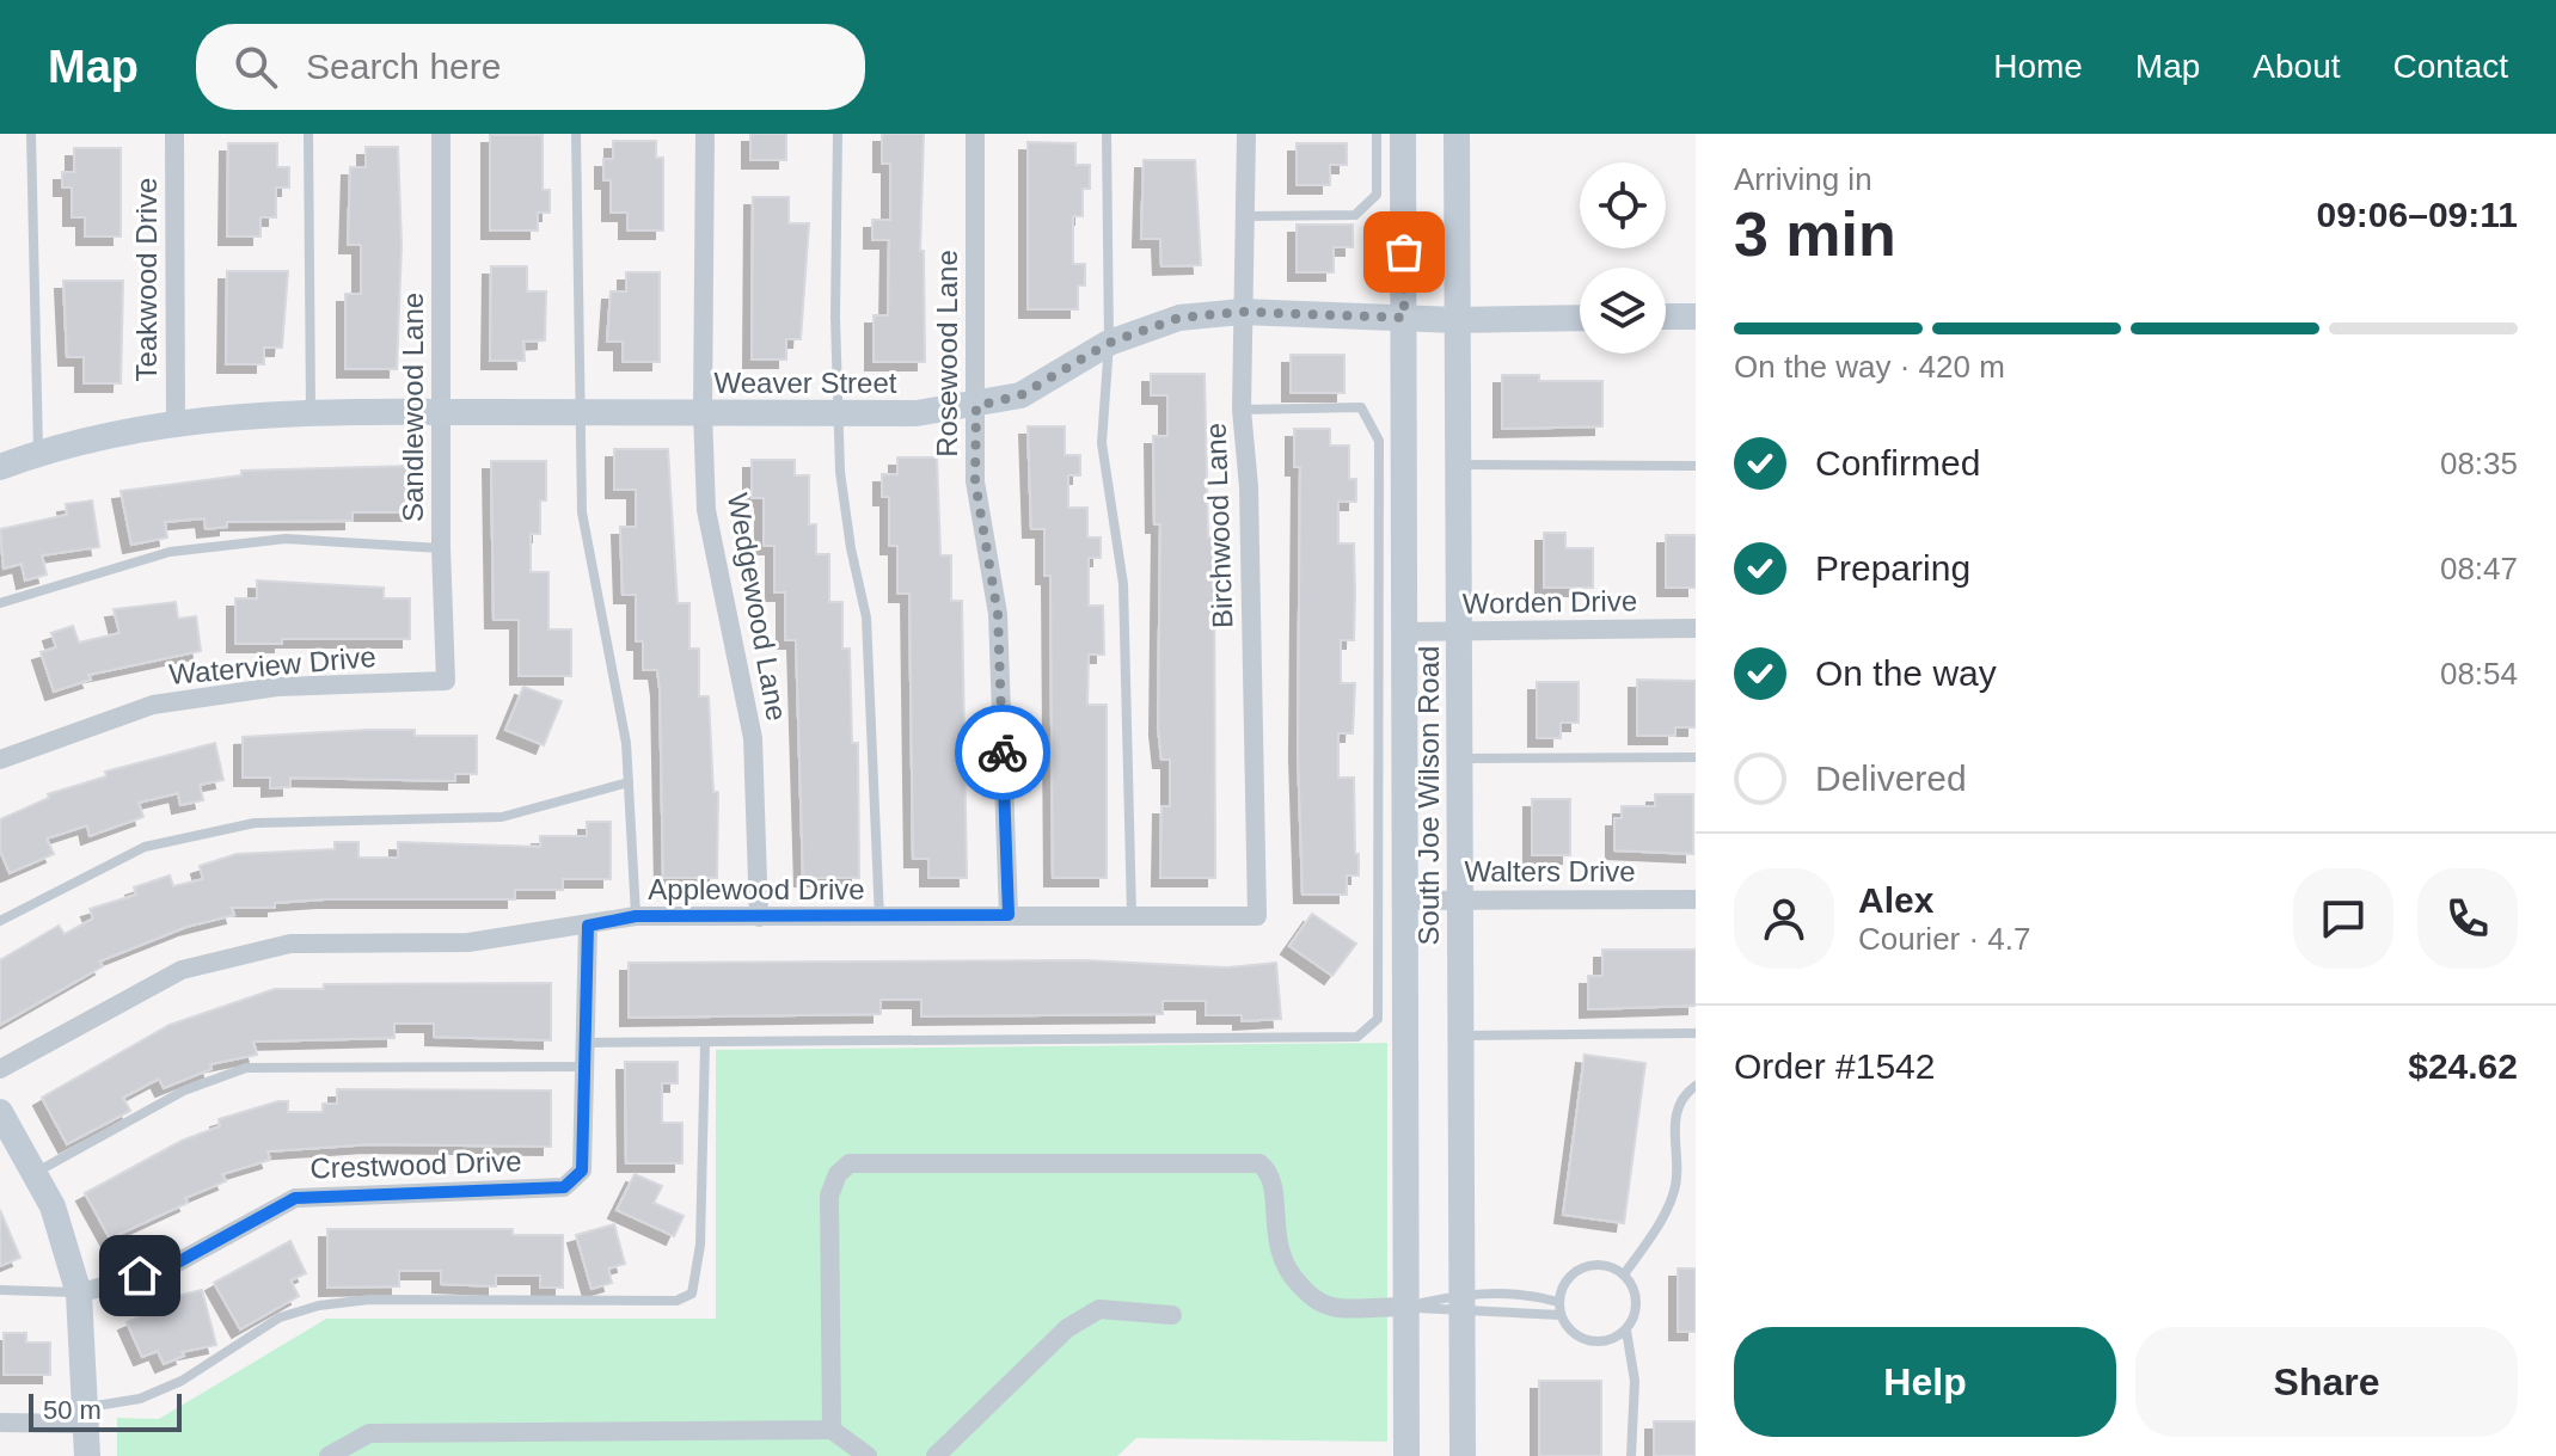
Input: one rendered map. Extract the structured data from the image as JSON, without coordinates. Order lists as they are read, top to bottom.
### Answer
{
  "streets": {
    "main road": ["Weaver Street", "South Joe Wilson Road"],
    "street": [
      "Teakwood Drive",
      "Rosewood Lane",
      "Sandlewood Lane",
      "Birchwood Lane",
      "Worden Drive",
      "Wedgewood Lane",
      "Waterview Drive",
      "Walters Drive",
      "Applewood Drive",
      "Crestwood Drive"
    ]
  },
  "crossings": [
    ["Teakwood Drive", "Weaver Street"],
    ["Rosewood Lane", "Weaver Street"],
    ["Rosewood Lane", "Applewood Drive"],
    ["Weaver Street", "Sandlewood Lane"],
    ["Weaver Street", "Birchwood Lane"],
    ["Weaver Street", "Wedgewood Lane"],
    ["Weaver Street", "South Joe Wilson Road"],
    ["Sandlewood Lane", "Waterview Drive"],
    ["Birchwood Lane", "Applewood Drive"],
    ["Worden Drive", "South Joe Wilson Road"],
    ["Wedgewood Lane", "Applewood Drive"],
    ["South Joe Wilson Road", "Walters Drive"],
    ["Applewood Drive", "Crestwood Drive"]
  ],
  "scale_bar": "50 m",
  "page": {
    "header": "Map",
    "search": "Search here",
    "nav": [
      "Home",
      "Map",
      "About",
      "Contact"
    ],
    "heading": ["3 min", "Arriving in", "09:06–09:11"],
    "panel": [
      "Alex",
      "Courier · 4.7",
      "Order #1542",
      "$24.62"
    ],
    "bar": "On the way · 420 m",
    "list": [
      ["Confirmed", "08:35"],
      ["Preparing", "08:47"],
      ["On the way", "08:54"],
      "Delivered"
    ],
    "buttons": ["Help", "Share"],
    "scale": "50 m"
  }
}
